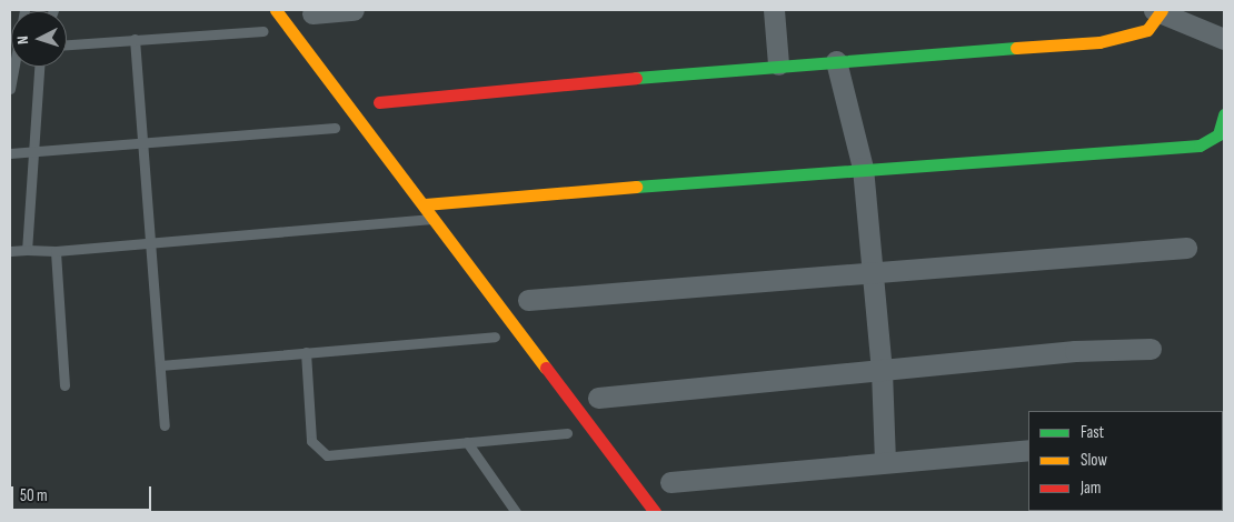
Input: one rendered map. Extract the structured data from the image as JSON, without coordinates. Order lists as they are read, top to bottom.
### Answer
{
  "legend": ["Fast", "Slow", "Jam"],
  "scale_bar": "50 m",
  "north": "left"
}
